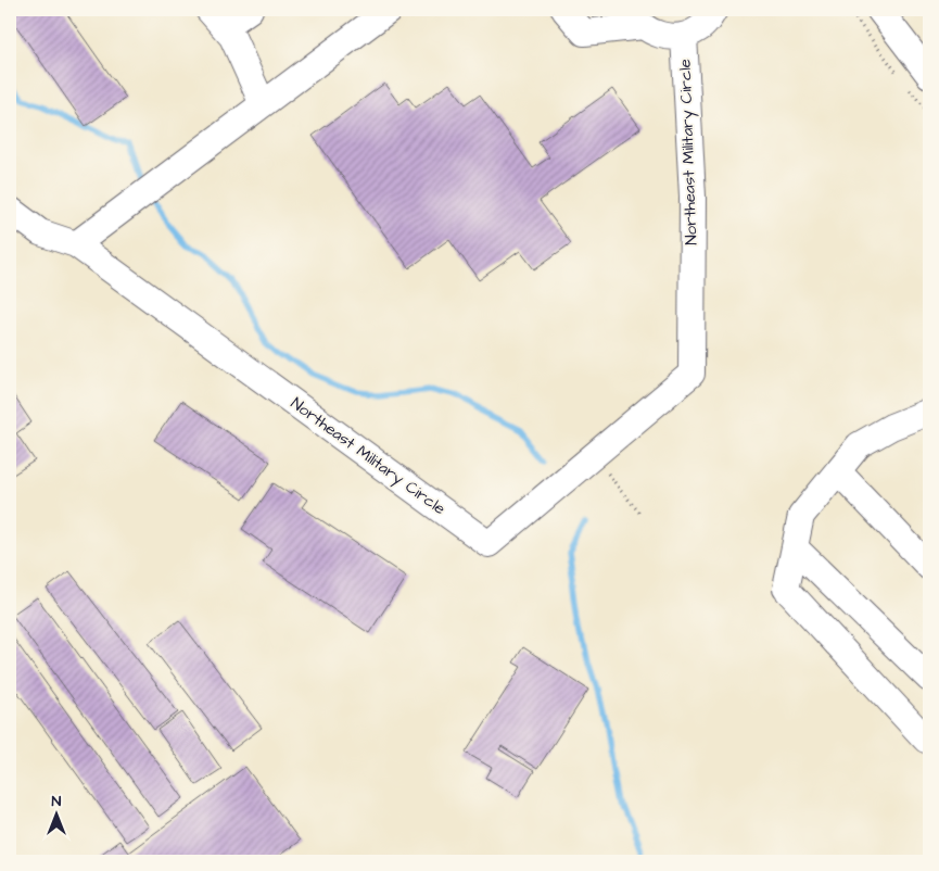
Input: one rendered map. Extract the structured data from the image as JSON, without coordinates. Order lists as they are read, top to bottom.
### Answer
{
  "streets": {
    "street": ["Northeast Military Circle"]
  },
  "north": "top"
}
